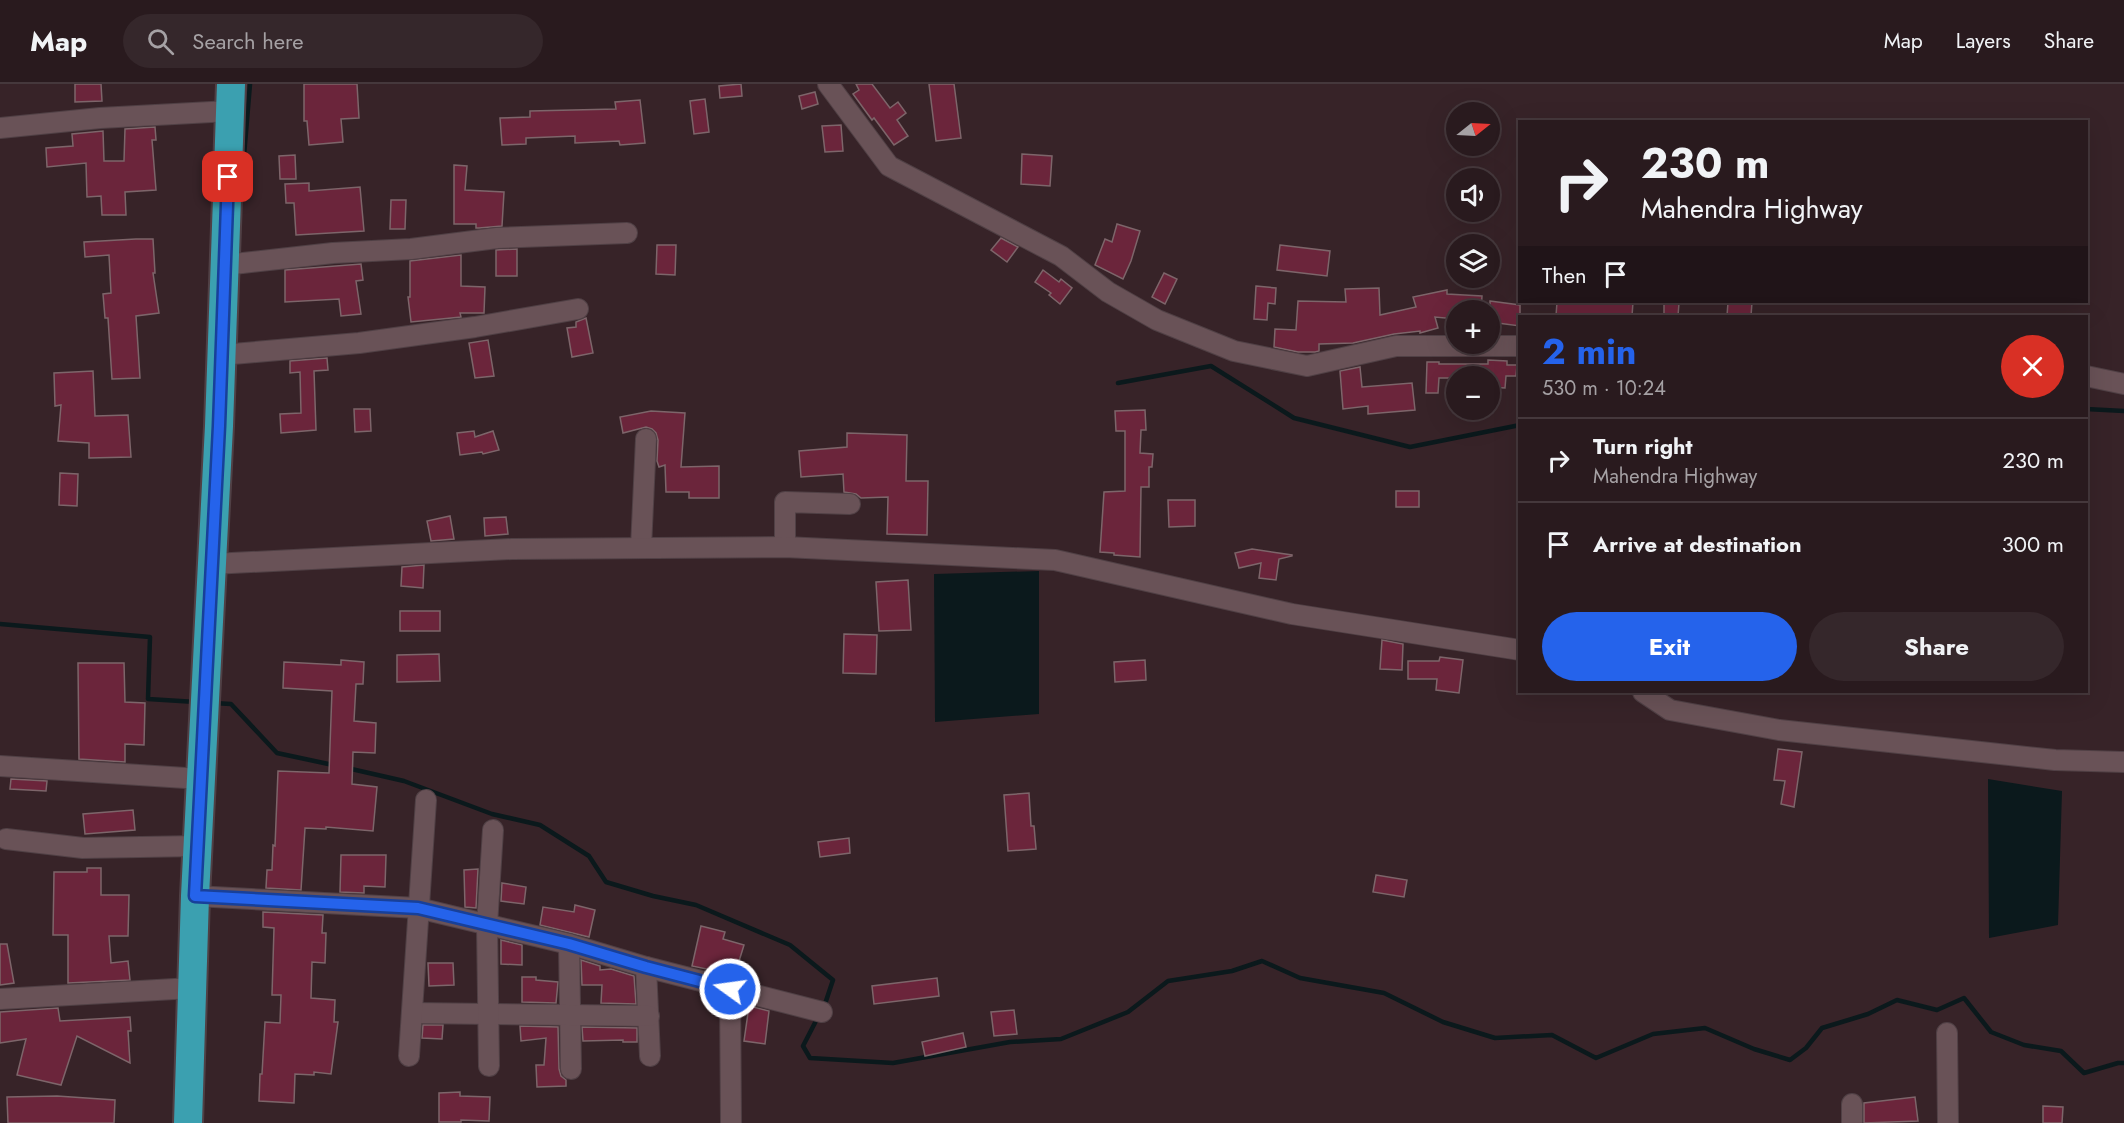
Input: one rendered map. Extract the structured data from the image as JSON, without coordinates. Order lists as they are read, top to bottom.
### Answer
{
  "north": "right",
  "page": {
    "header": "Map",
    "search": "Search here",
    "nav": ["Map", "Layers", "Share"],
    "map_buttons": ["+", "−"],
    "turn": ["230 m", "Mahendra Highway"],
    "then": "Then",
    "heading": ["2 min", "530 m · 10:24"],
    "list": [
      {
        "name": "Turn right",
        "note": "Mahendra Highway",
        "value": "230 m"
      },
      {
        "name": "Arrive at destination",
        "value": "300 m"
      }
    ],
    "buttons": ["Exit", "Share"]
  }
}
